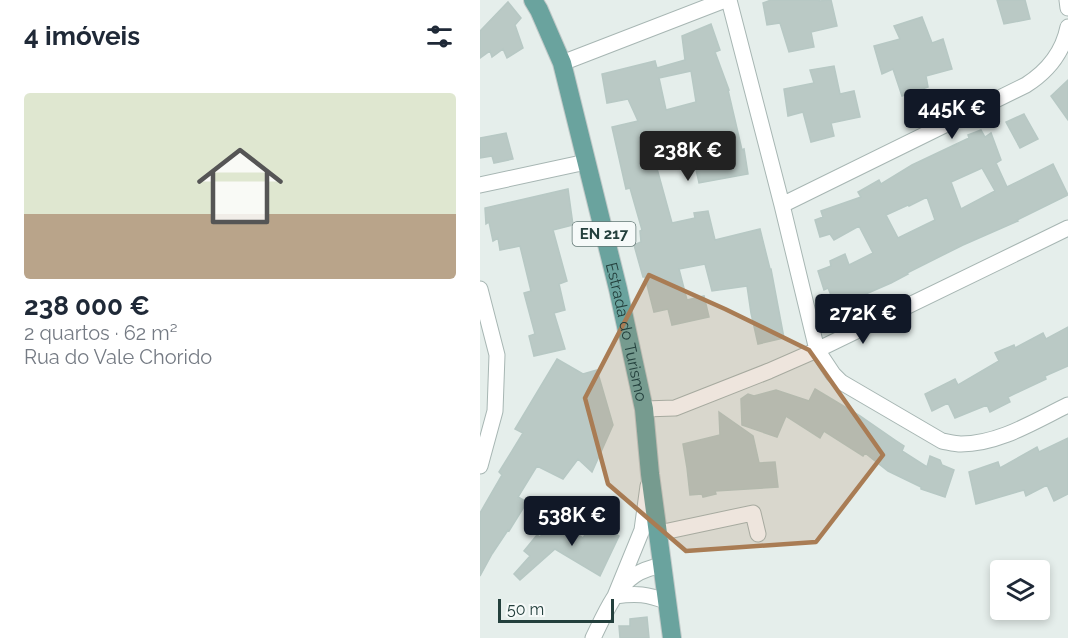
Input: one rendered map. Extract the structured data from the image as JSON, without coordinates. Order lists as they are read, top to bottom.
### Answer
{
  "streets": {
    "main road": ["EN 217", "Estrada do Turismo"]
  },
  "scale_bar": "50 m",
  "page": {
    "heading": "4 imóveis",
    "list": [
      {
        "name": "238 000 €",
        "note": "2 quartos · 62 m² · Rua do Vale Chorido"
      }
    ],
    "price": [
      "445K €",
      "238K €",
      "272K €",
      "538K €"
    ],
    "scale": "50 m"
  }
}
